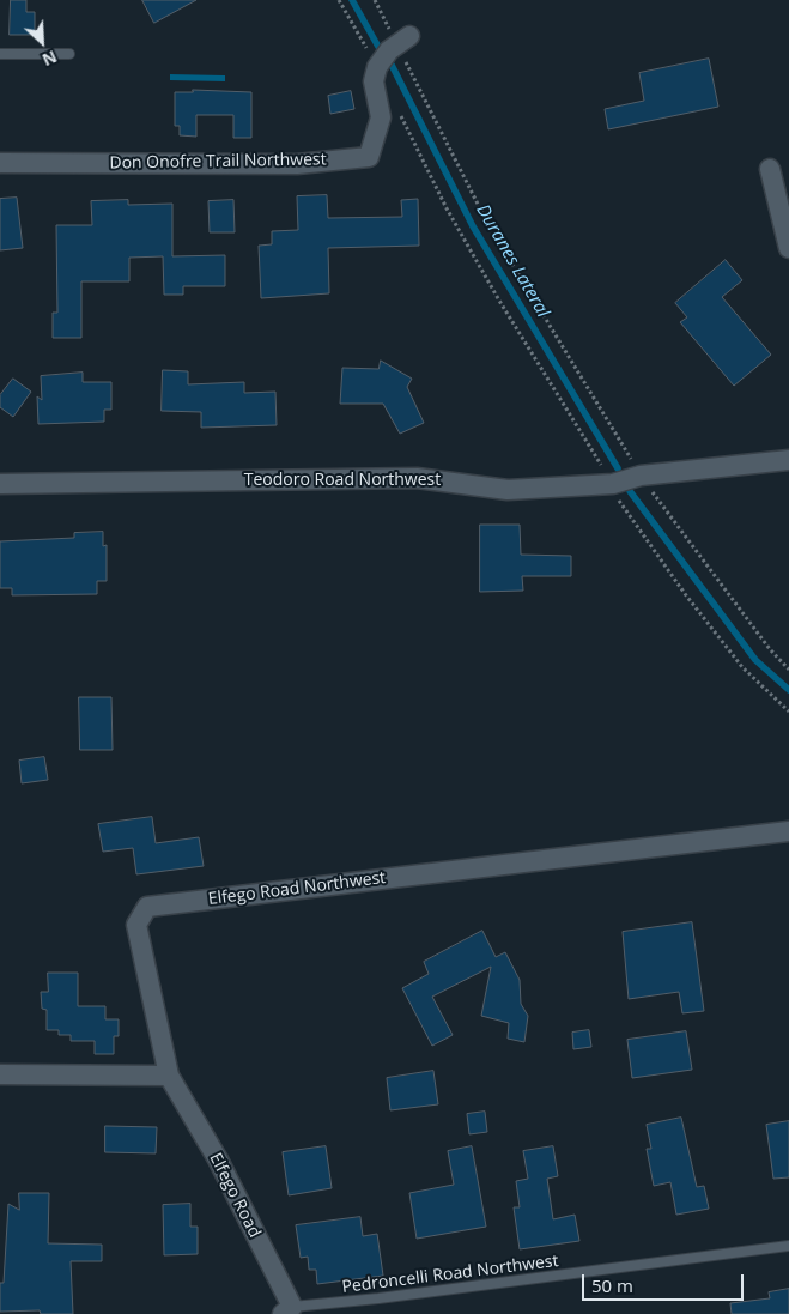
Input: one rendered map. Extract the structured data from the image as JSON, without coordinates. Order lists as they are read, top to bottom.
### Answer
{
  "streets": {
    "street": [
      "Don Onofre Trail Northwest",
      "Teodoro Road Northwest",
      "Elfego Road Northwest",
      "Elfego Road"
    ],
    "lane": ["Pedroncelli Road Northwest"]
  },
  "crossings": [
    ["Elfego Road Northwest", "Elfego Road"],
    ["Elfego Road", "Pedroncelli Road Northwest"]
  ],
  "water": ["Duranes Lateral"],
  "scale_bar": "50 m",
  "north": "bottom right"
}
